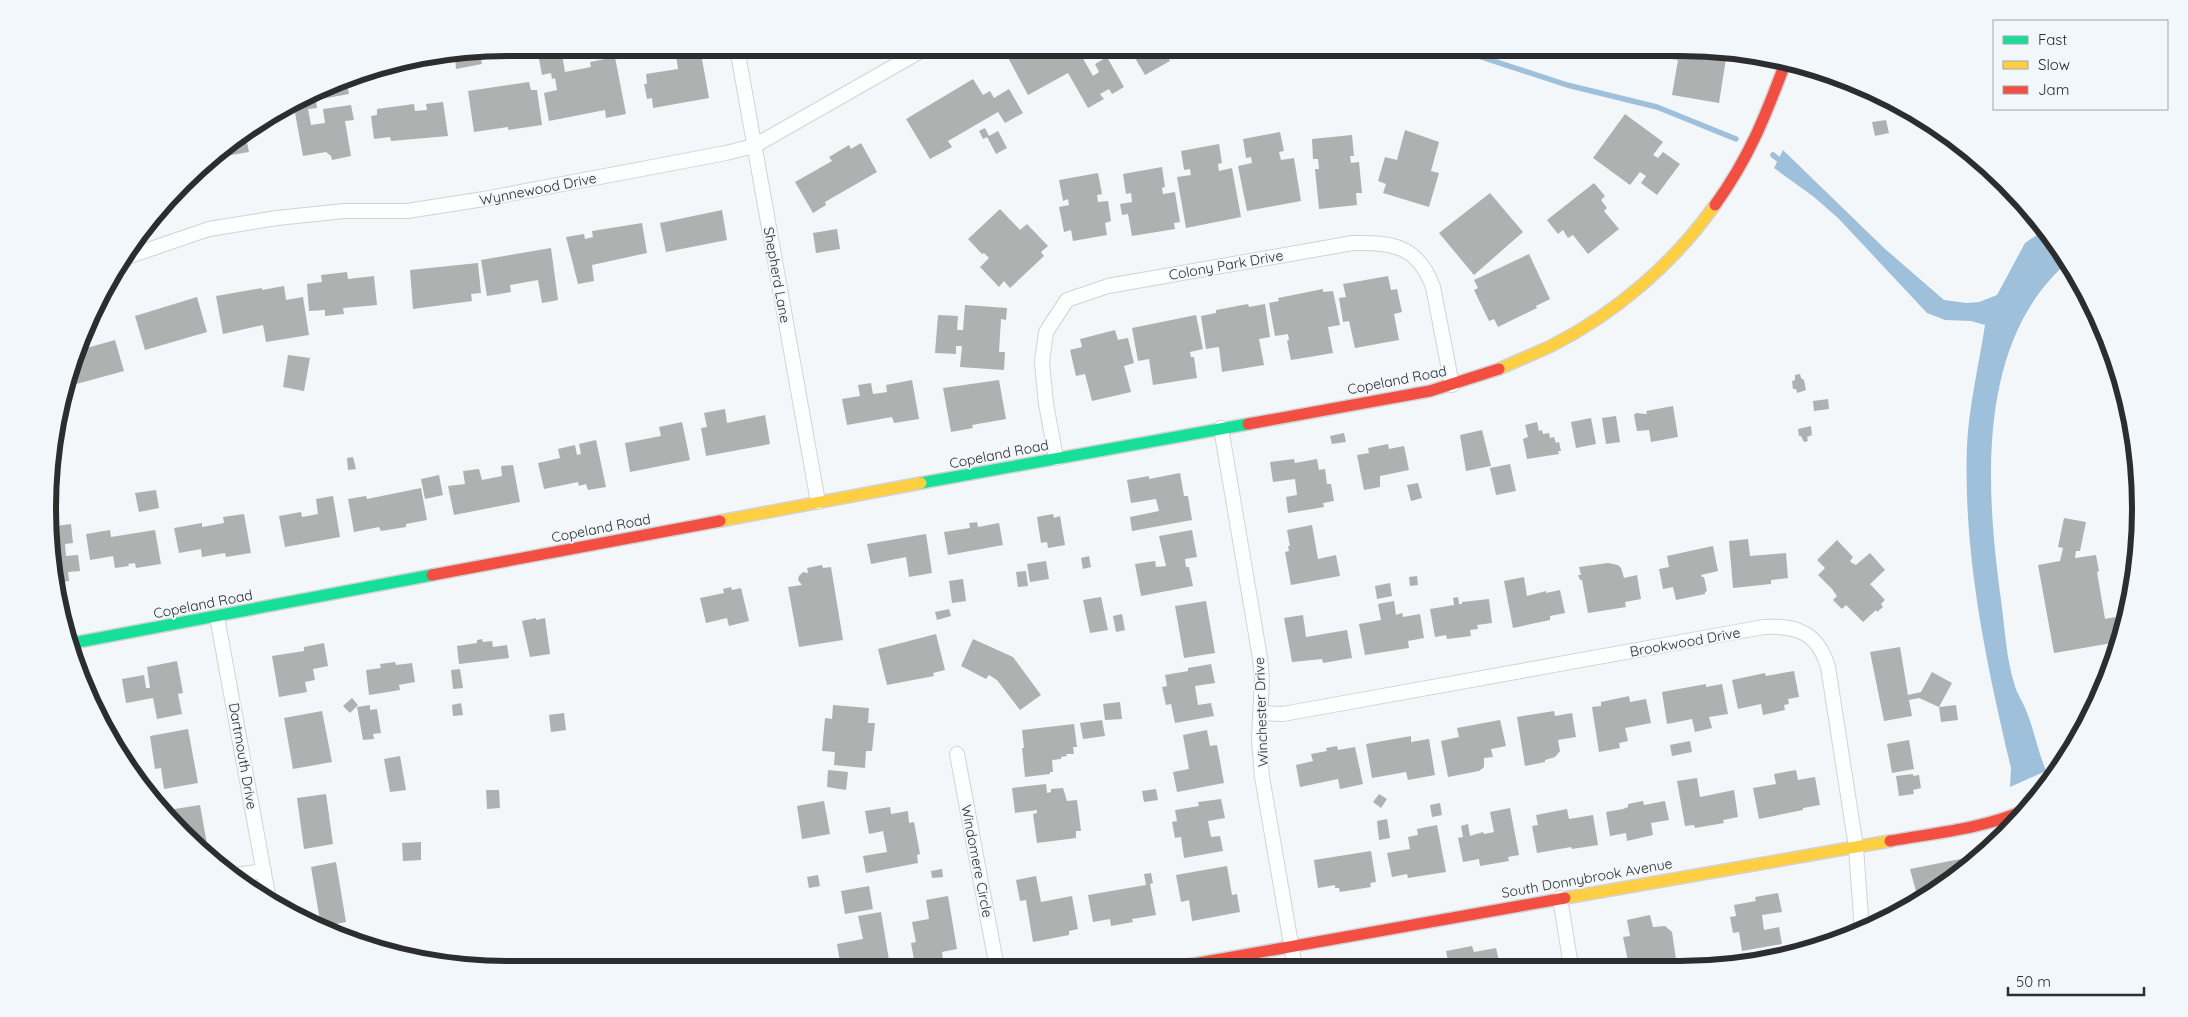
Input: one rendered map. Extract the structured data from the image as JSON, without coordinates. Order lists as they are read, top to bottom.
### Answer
{
  "streets": {
    "street": [
      "Wynnewood Drive",
      "Colony Park Drive",
      "Shepherd Lane",
      "Copeland Road",
      "Brookwood Drive",
      "Winchester Drive",
      "Dartmouth Drive",
      "Windomere Circle",
      "South Donnybrook Avenue"
    ]
  },
  "crossings": [
    ["Wynnewood Drive", "Shepherd Lane"],
    ["Colony Park Drive", "Copeland Road"],
    ["Shepherd Lane", "Copeland Road"],
    ["Copeland Road", "Winchester Drive"],
    ["Copeland Road", "Dartmouth Drive"],
    ["Brookwood Drive", "Winchester Drive"],
    ["Brookwood Drive", "South Donnybrook Avenue"],
    ["Winchester Drive", "South Donnybrook Avenue"]
  ],
  "legend": ["Fast", "Slow", "Jam"],
  "scale_bar": "50 m"
}
